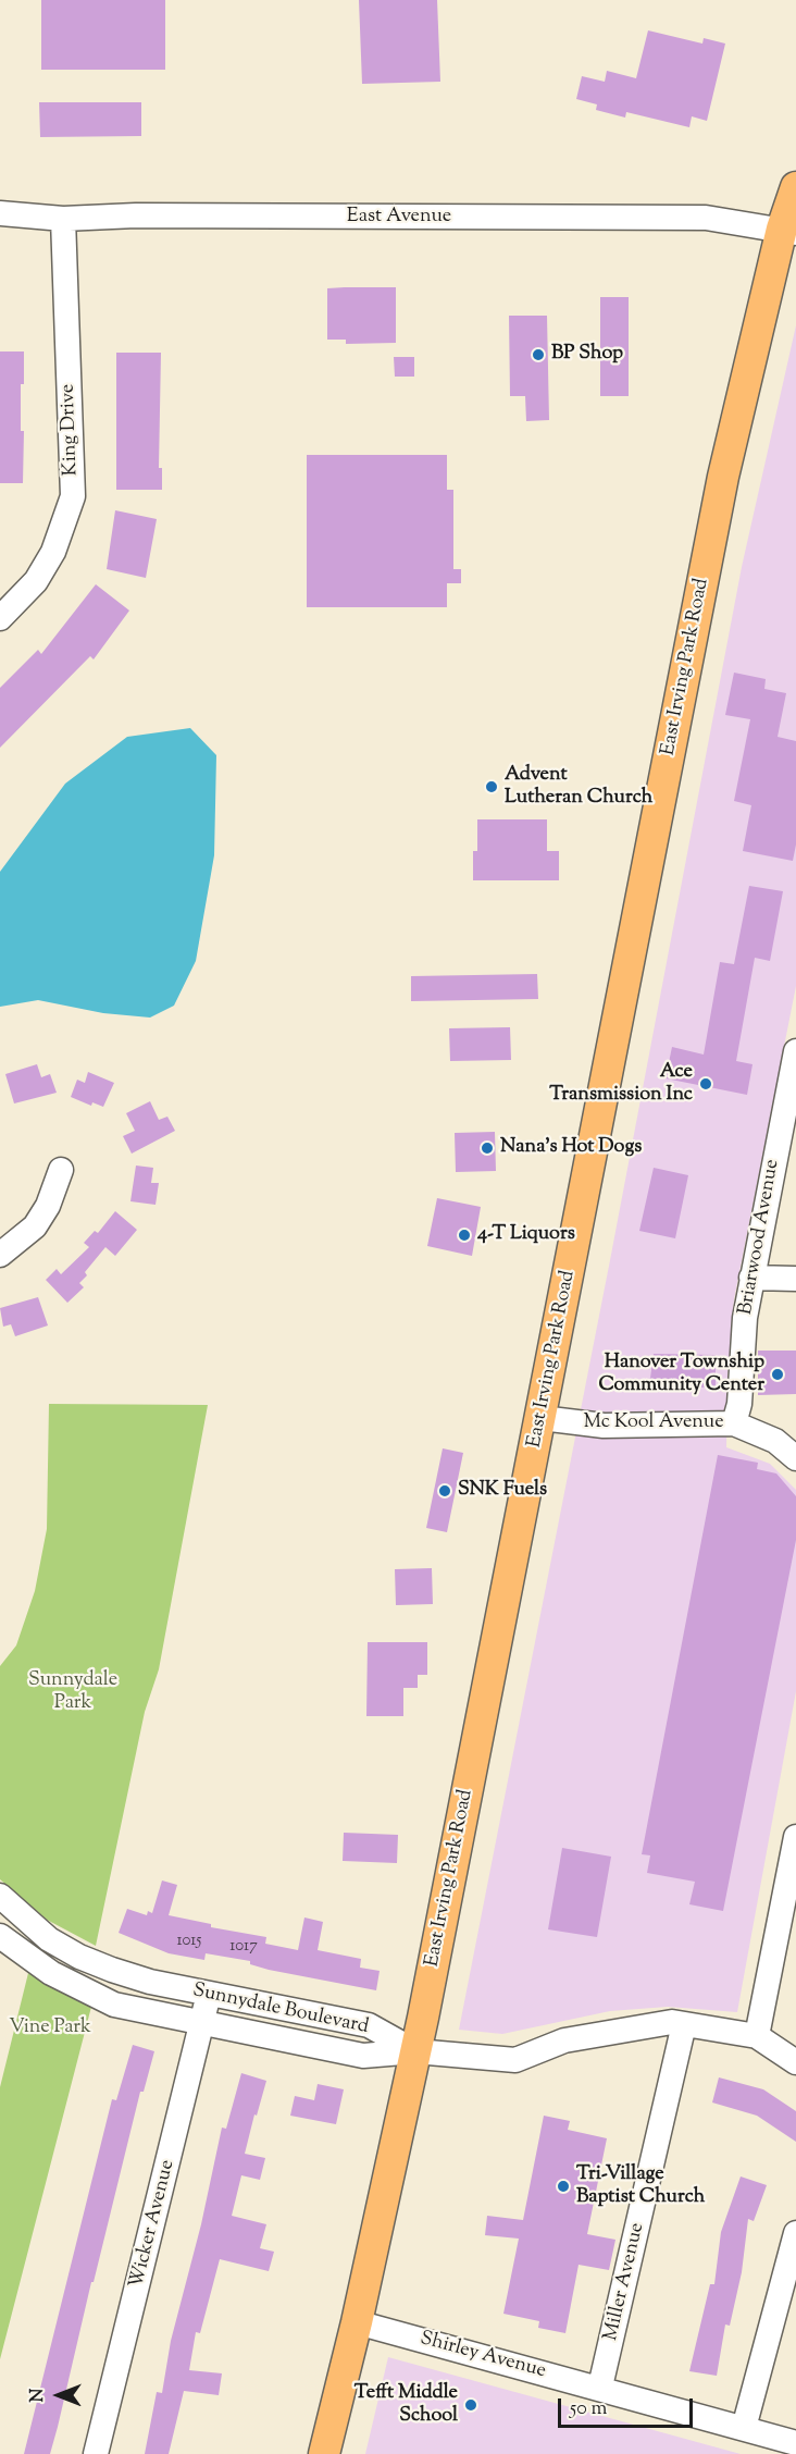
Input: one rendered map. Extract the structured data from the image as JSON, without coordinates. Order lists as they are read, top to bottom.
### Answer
{
  "streets": {
    "main road": ["East Irving Park Road"],
    "street": [
      "East Avenue",
      "King Drive",
      "Briarwood Avenue",
      "Mc Kool Avenue",
      "Sunnydale Boulevard",
      "Wicker Avenue",
      "Miller Avenue",
      "Shirley Avenue"
    ]
  },
  "crossings": [
    ["East Avenue", "King Drive"],
    ["East Avenue", "East Irving Park Road"],
    ["East Irving Park Road", "Mc Kool Avenue"],
    ["East Irving Park Road", "Sunnydale Boulevard"],
    ["East Irving Park Road", "Shirley Avenue"],
    ["Briarwood Avenue", "Mc Kool Avenue"],
    ["Sunnydale Boulevard", "Wicker Avenue"],
    ["Miller Avenue", "Shirley Avenue"]
  ],
  "parks": ["Sunnydale Park", "Vine Park"],
  "places": [
    "BP Shop",
    "Advent Lutheran Church",
    "Ace Transmission Inc",
    "Nana's Hot Dogs",
    "4-T Liquors",
    "Hanover Township Community Center",
    "SNK Fuels",
    "Tri-Village Baptist Church",
    "Tefft Middle School"
  ],
  "house_numbers": ["1015", "1017"],
  "scale_bar": "50 m",
  "north": "left"
}
